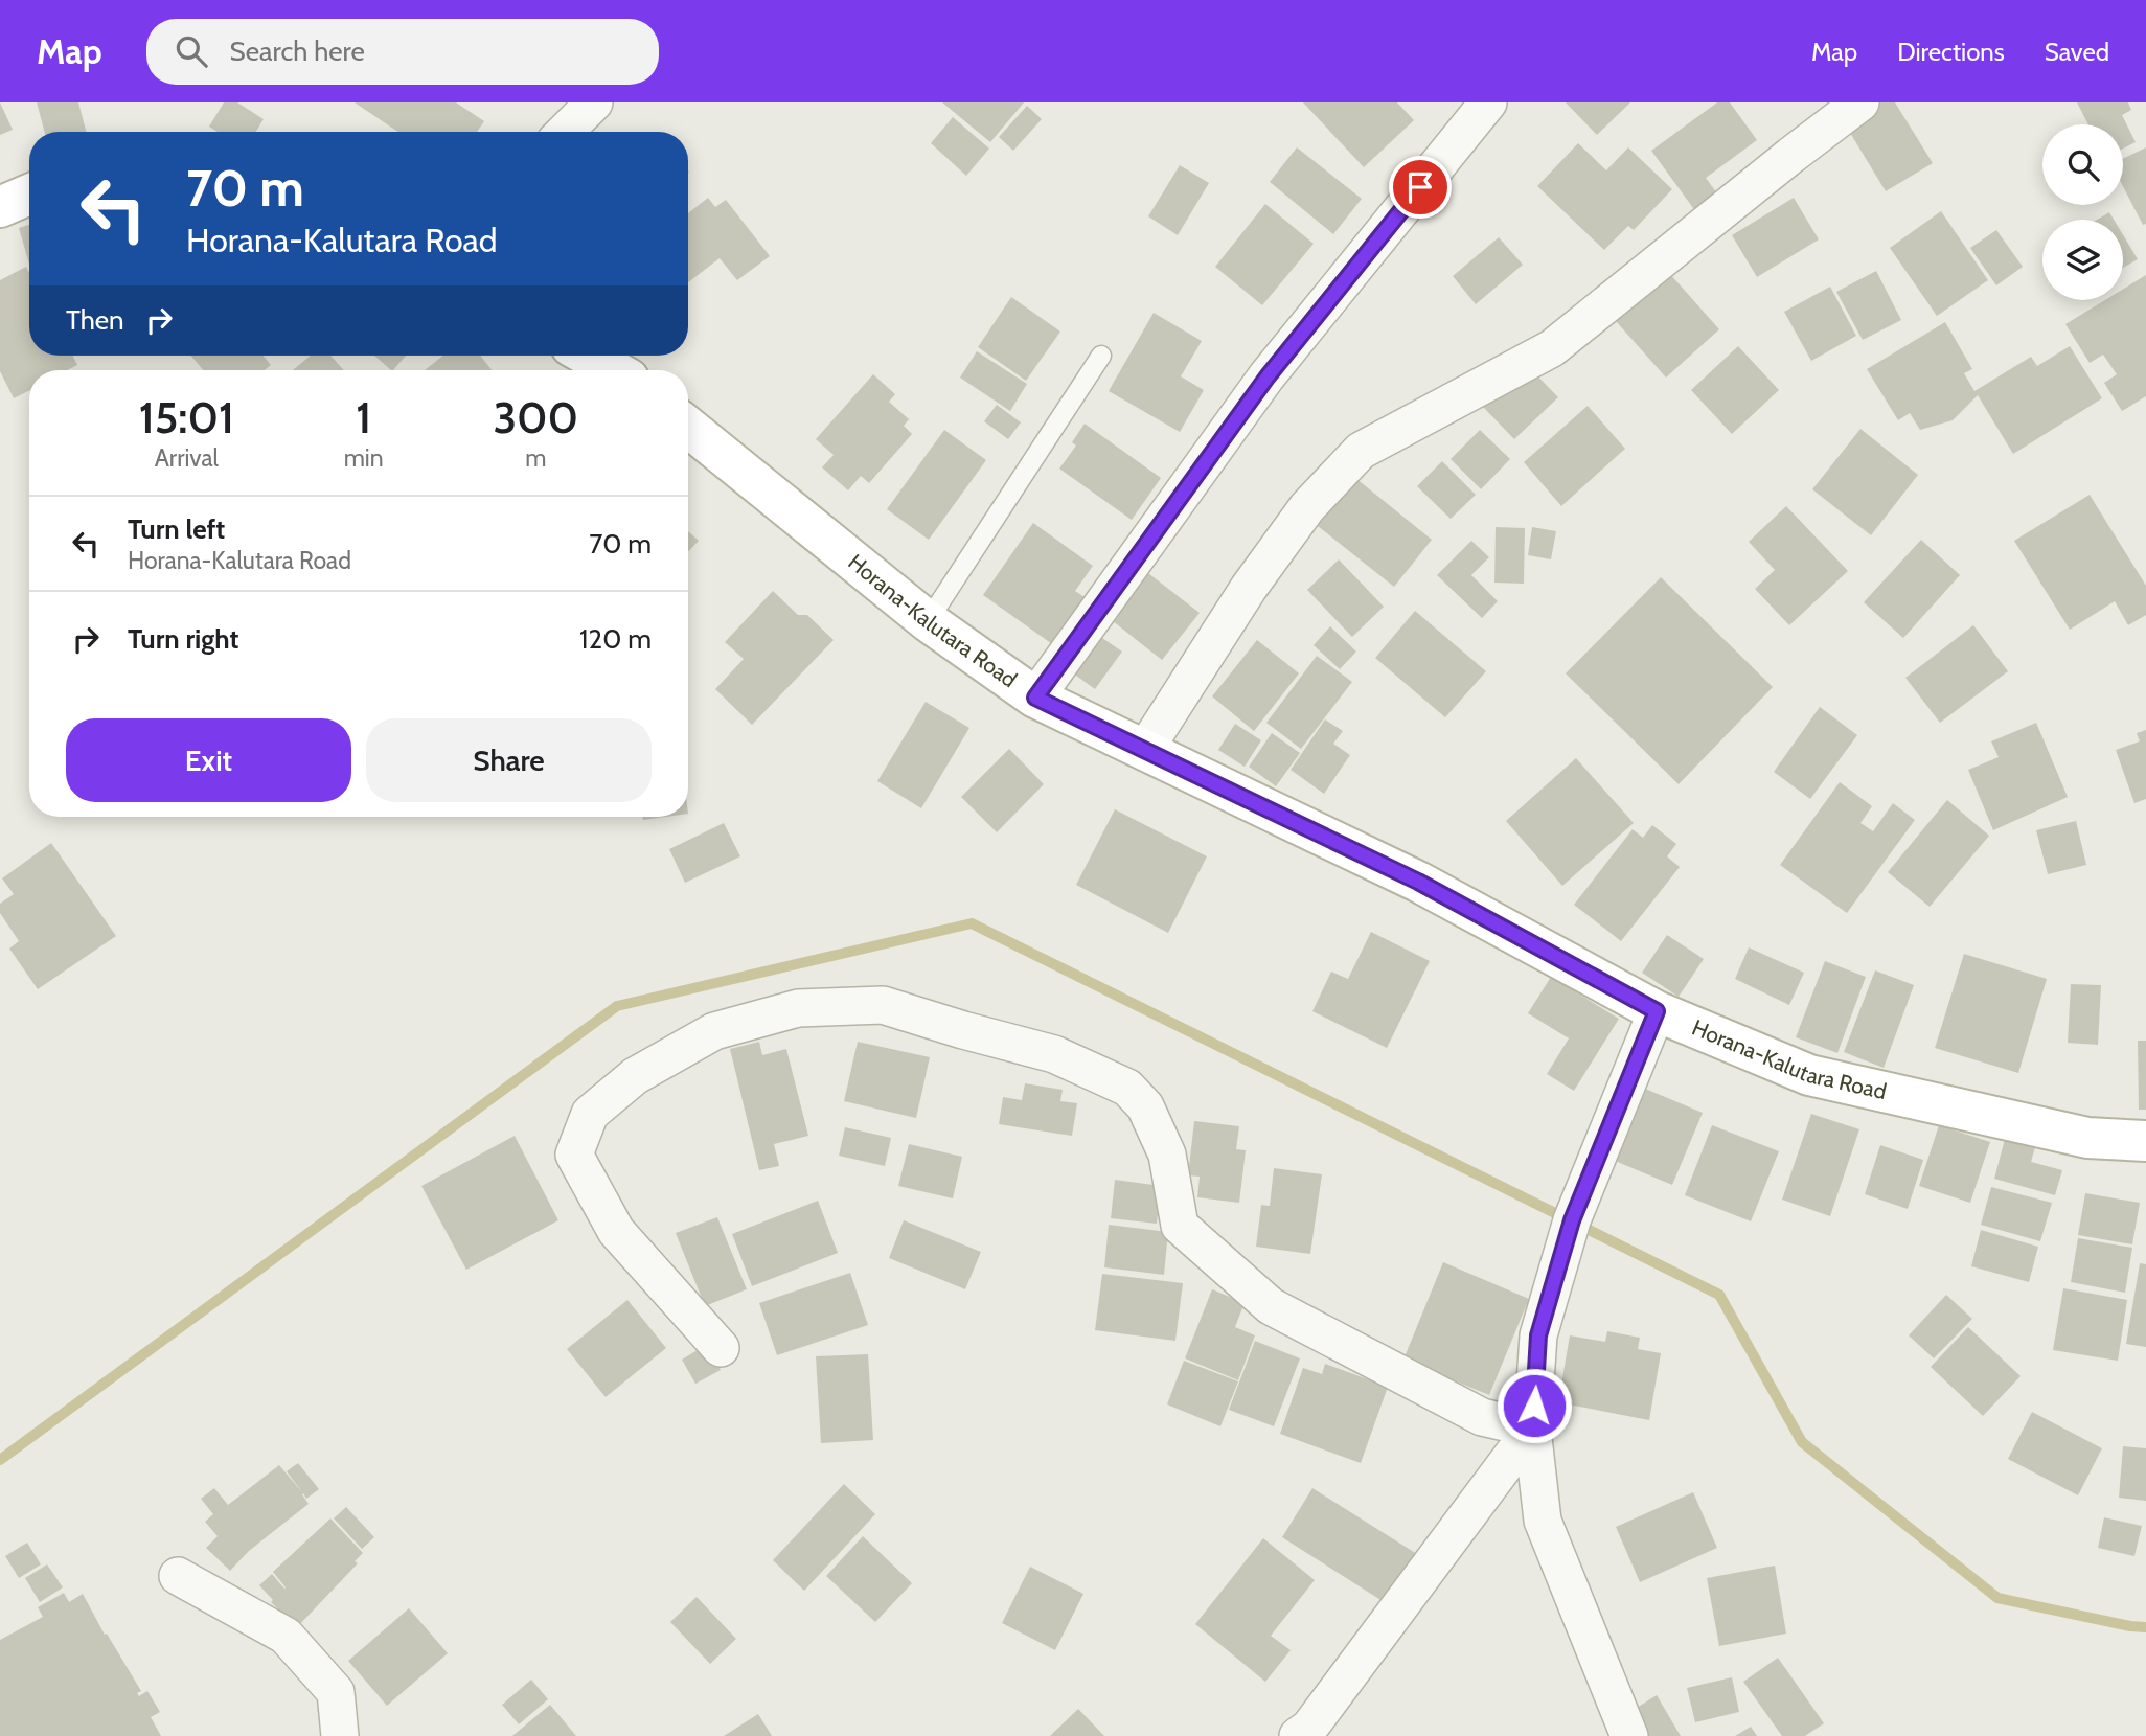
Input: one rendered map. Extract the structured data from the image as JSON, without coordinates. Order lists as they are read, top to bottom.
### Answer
{
  "streets": {
    "main road": ["Horana-Kalutara Road"]
  },
  "page": {
    "header": "Map",
    "search": "Search here",
    "nav": ["Map", "Directions", "Saved"],
    "turn": ["70 m", "Horana-Kalutara Road"],
    "then": "Then",
    "eta": [
      "15:01",
      "Arrival",
      "1",
      "min",
      "300",
      "m"
    ],
    "list": [
      {
        "name": "Turn left",
        "note": "Horana-Kalutara Road",
        "value": "70 m"
      },
      {
        "name": "Turn right",
        "value": "120 m"
      }
    ],
    "buttons": ["Exit", "Share"]
  }
}
